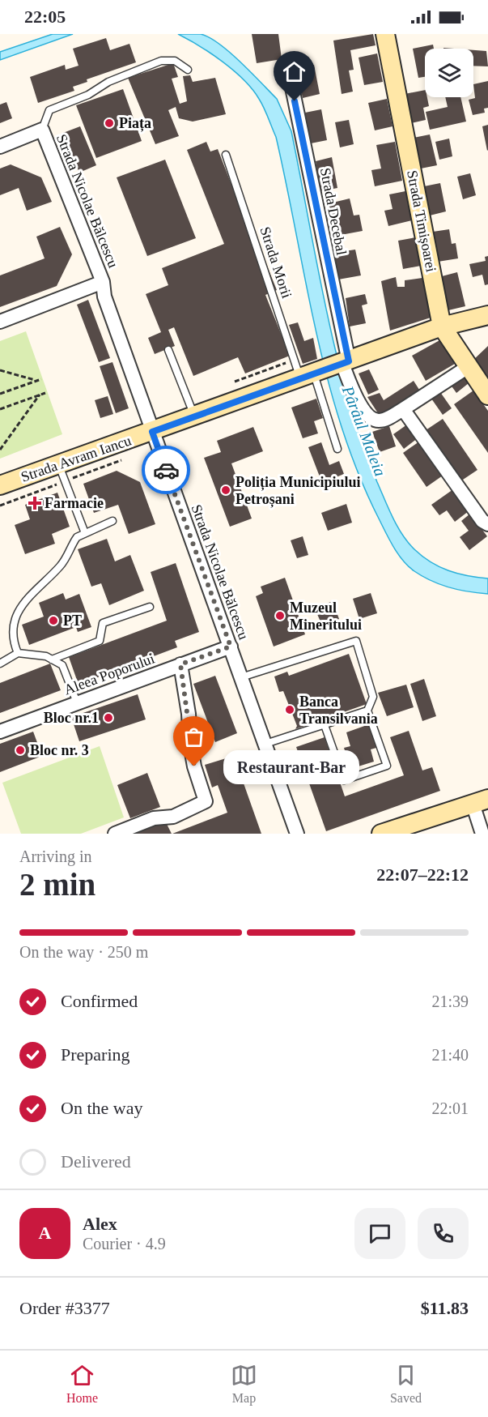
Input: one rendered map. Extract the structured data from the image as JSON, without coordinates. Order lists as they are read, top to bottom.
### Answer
{
  "streets": {
    "street": [
      "Strada Nicolae Bălcescu",
      "Strada Decebal",
      "Strada Timișoarei",
      "Strada Avram Iancu",
      "Aleea Poporului"
    ],
    "lane": ["Strada Morii"]
  },
  "crossings": [
    ["Strada Nicolae Bălcescu", "Strada Avram Iancu"],
    ["Strada Nicolae Bălcescu", "Aleea Poporului"],
    ["Strada Decebal", "Strada Avram Iancu"],
    ["Strada Timișoarei", "Strada Avram Iancu"],
    ["Strada Morii", "Strada Avram Iancu"]
  ],
  "water": ["Pârâul Maleia"],
  "places": {
    "other": [
      "Piața",
      "Poliția Municipiului Petroșani",
      "Muzeul Mineritului",
      "PT",
      "Banca Transilvania",
      "Bloc nr.1",
      "Bloc nr. 3",
      "Restaurant-Bar"
    ],
    "health": ["Farmacie"]
  },
  "page": {
    "status": "22:05",
    "bubble": "Restaurant-Bar",
    "heading": ["2 min", "Arriving in", "22:07–22:12"],
    "panel": [
      "Alex",
      "Courier · 4.9",
      "Order #3377",
      "$11.83"
    ],
    "bar": "On the way · 250 m",
    "list": [
      ["Confirmed", "21:39"],
      ["Preparing", "21:40"],
      ["On the way", "22:01"],
      "Delivered"
    ],
    "round": "A",
    "tabs": ["Home", "Map", "Saved"]
  }
}
